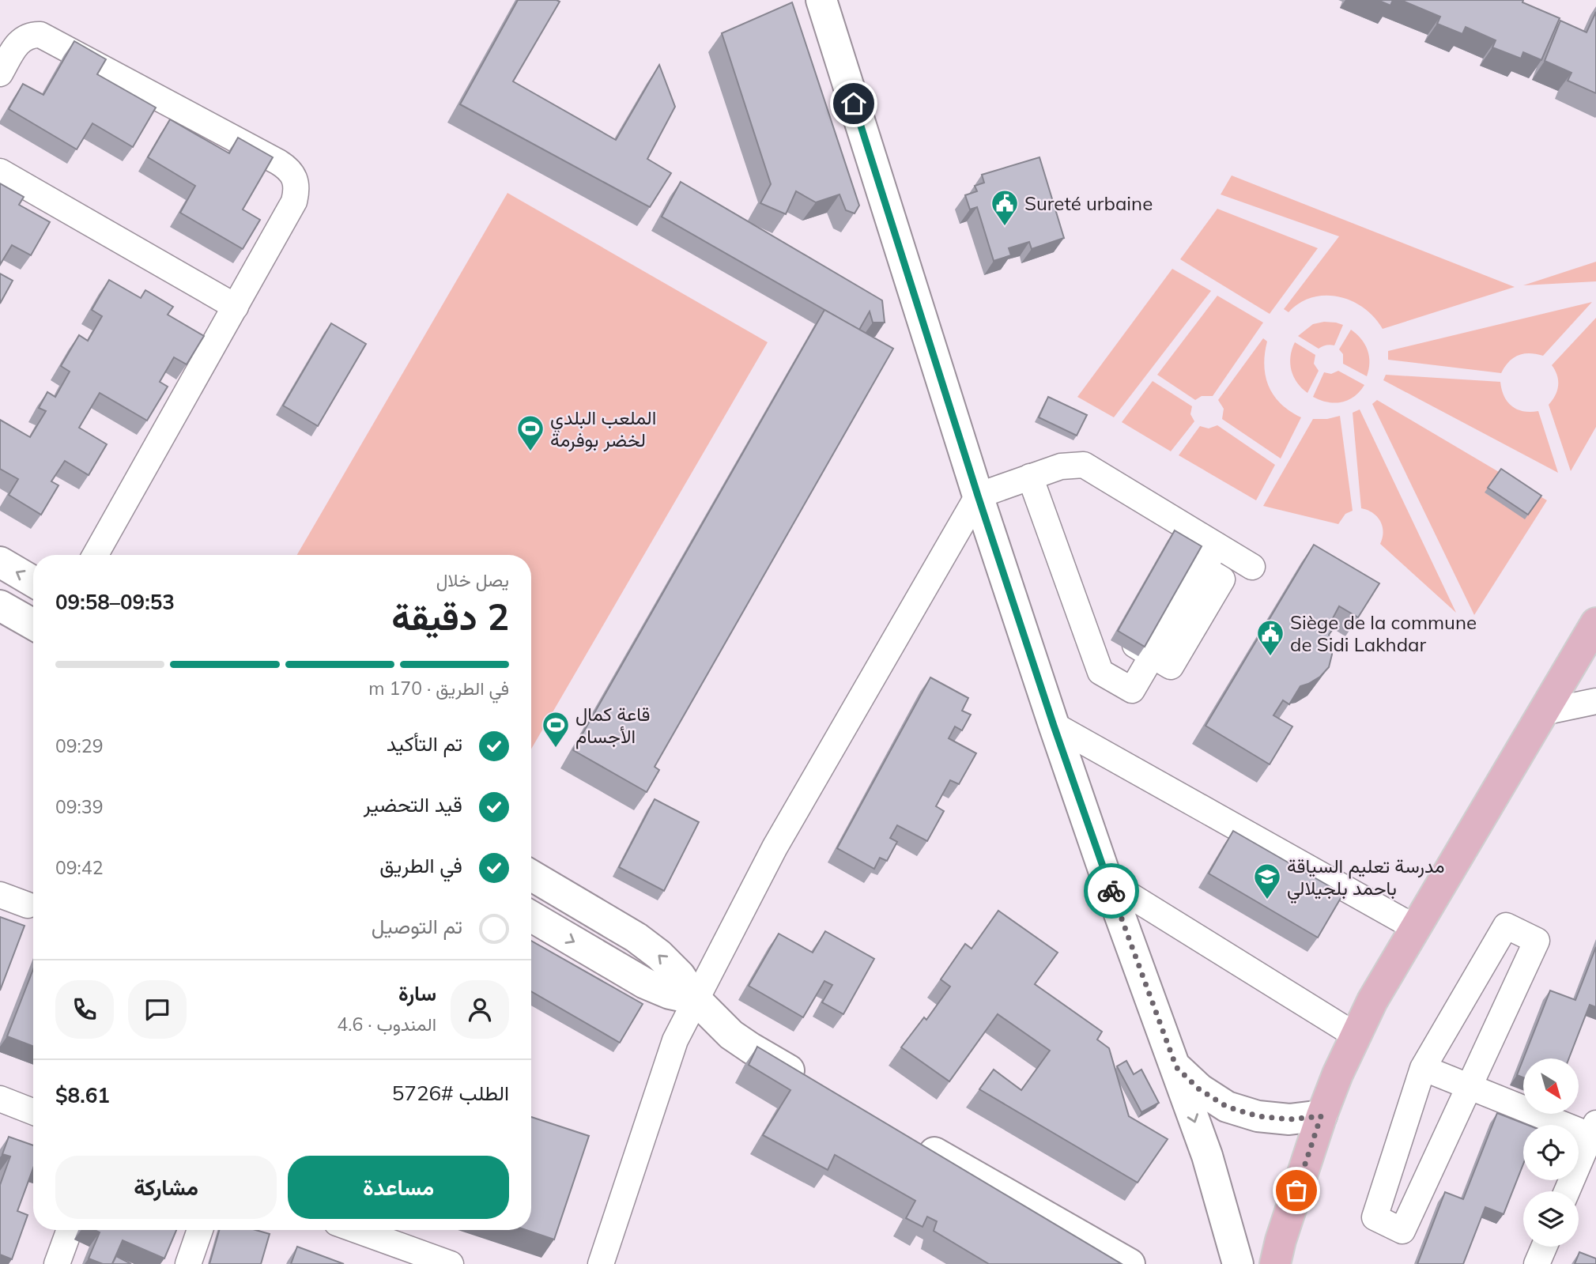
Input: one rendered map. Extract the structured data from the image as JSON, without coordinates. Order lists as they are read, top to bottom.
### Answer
{
  "places": {
    "public building": ["Sureté urbaine", "Siège de la commune de Sidi Lakhdar"],
    "sports": ["الملعب البلدي لخضر بوفرمة", "قاعة كمال الأجسام"],
    "school or university": ["مدرسة تعليم السياقة باحمد بلجيلالي"]
  },
  "north": "bottom right",
  "page": {
    "heading": ["2 دقيقة", "يصل خلال", "09:53–09:58"],
    "panel": [
      "سارة",
      "المندوب · 4.6",
      "الطلب #5726",
      "$8.61"
    ],
    "bar": "في الطريق · 170 m",
    "list": [
      ["تم التأكيد", "09:29"],
      ["قيد التحضير", "09:39"],
      ["في الطريق", "09:42"],
      "تم التوصيل"
    ],
    "buttons": ["مساعدة", "مشاركة"]
  }
}
